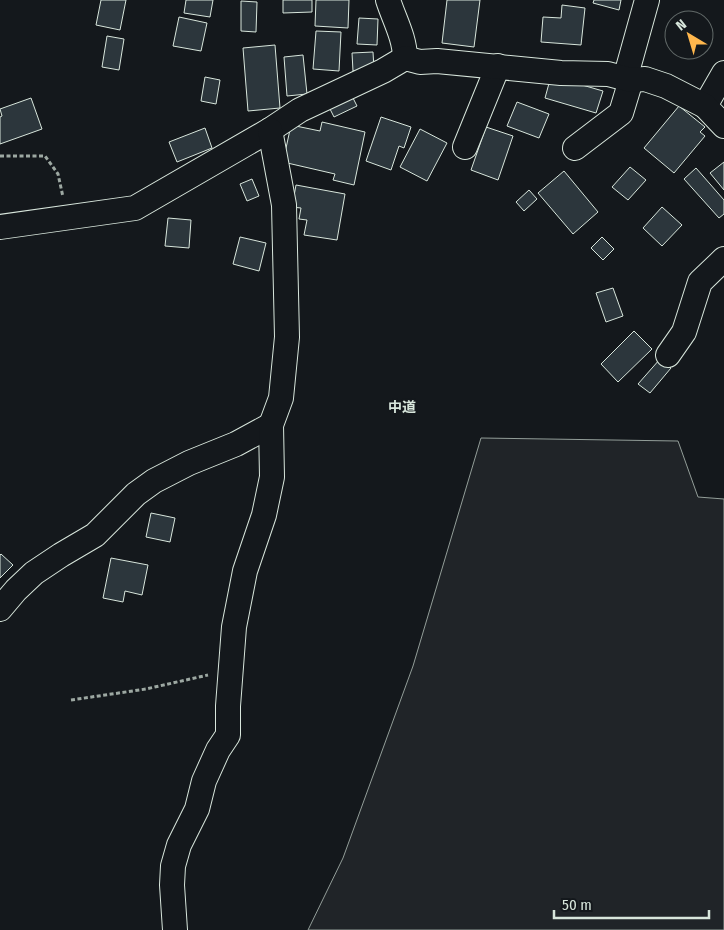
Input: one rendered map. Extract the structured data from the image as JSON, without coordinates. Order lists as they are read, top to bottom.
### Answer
{
  "districts": ["中道"],
  "scale_bar": "50 m",
  "north": "top left"
}
